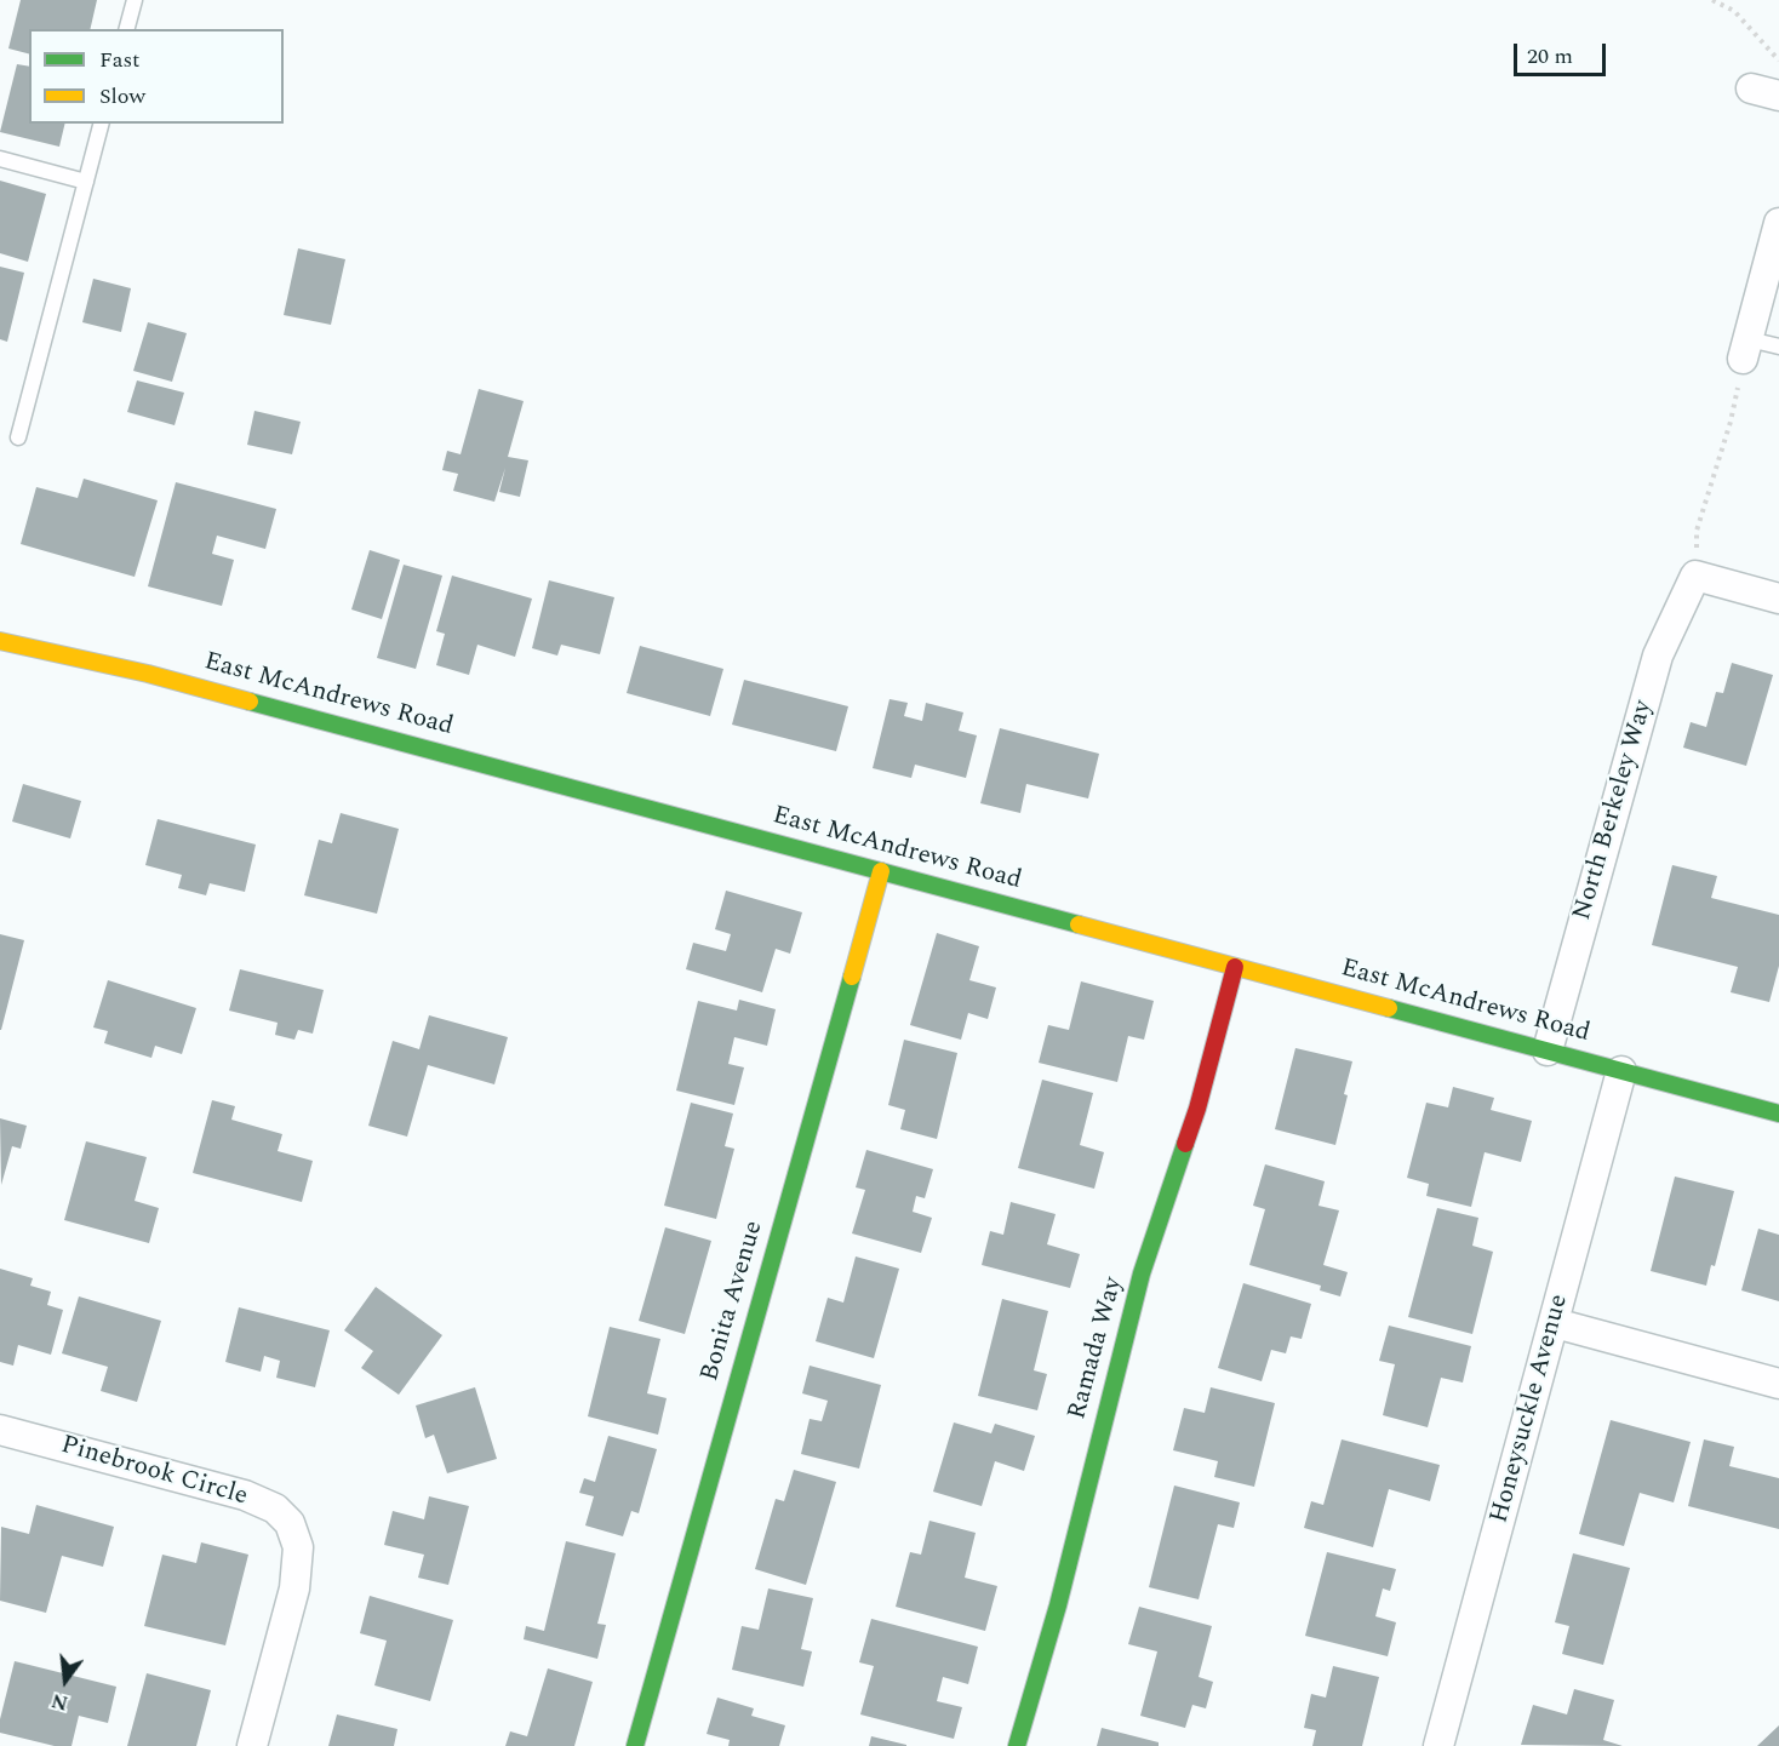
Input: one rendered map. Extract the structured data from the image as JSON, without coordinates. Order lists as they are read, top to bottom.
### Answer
{
  "streets": {
    "main road": ["East McAndrews Road", "Bonita Avenue", "Ramada Way"],
    "street": ["North Berkeley Way", "Honeysuckle Avenue", "Pinebrook Circle"]
  },
  "crossings": [
    ["East McAndrews Road", "North Berkeley Way"],
    ["East McAndrews Road", "Bonita Avenue"],
    ["East McAndrews Road", "Ramada Way"],
    ["East McAndrews Road", "Honeysuckle Avenue"]
  ],
  "legend": ["Fast", "Slow"],
  "scale_bar": "20 m",
  "north": "bottom"
}
